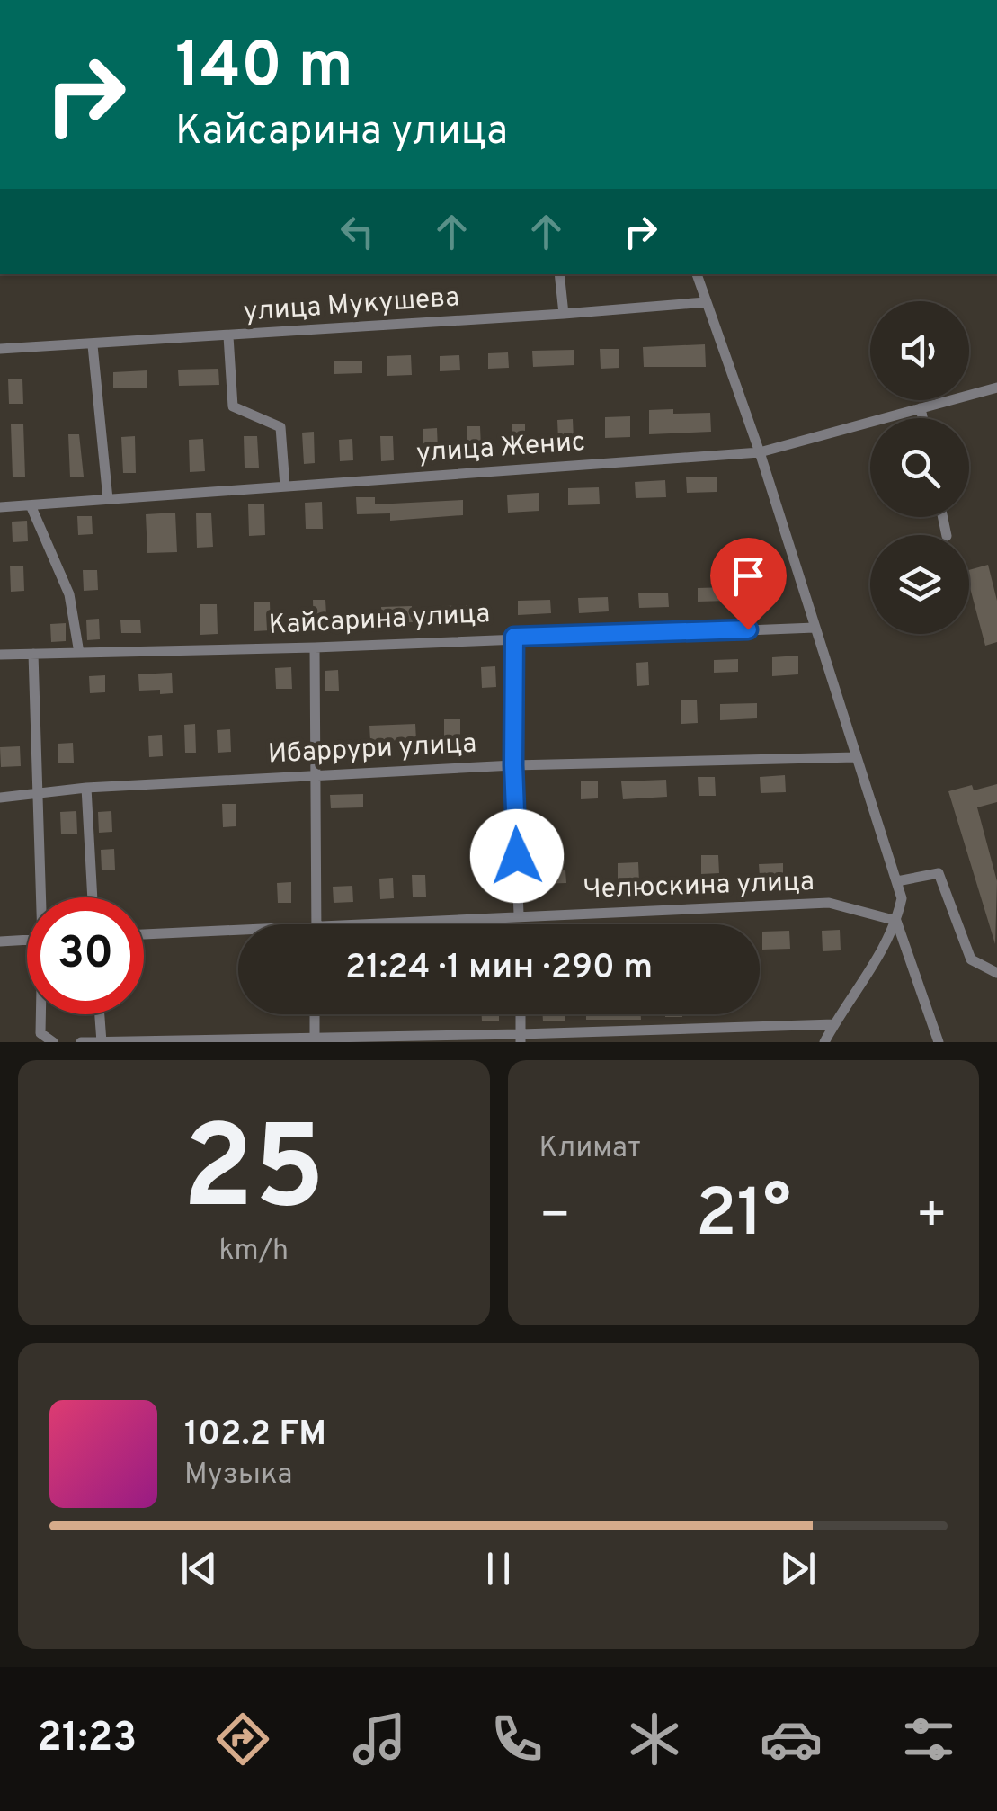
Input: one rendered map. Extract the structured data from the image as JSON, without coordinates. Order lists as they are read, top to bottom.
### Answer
{
  "streets": {
    "street": [
      "улица Мукушева",
      "улица Женис",
      "Кайсарина улица",
      "Ибаррури улица",
      "Челюскина улица"
    ]
  },
  "page": {
    "turn": ["140 m", "Кайсарина улица"],
    "limit": "30",
    "trip": "21:24 · 1 мин · 290 m",
    "tile": [
      ["25", "km/h"],
      "Климат"
    ],
    "heat": ["−", "21°", "+"],
    "song": ["102.2 FM", "Музыка"],
    "tabs": "21:23"
  }
}
